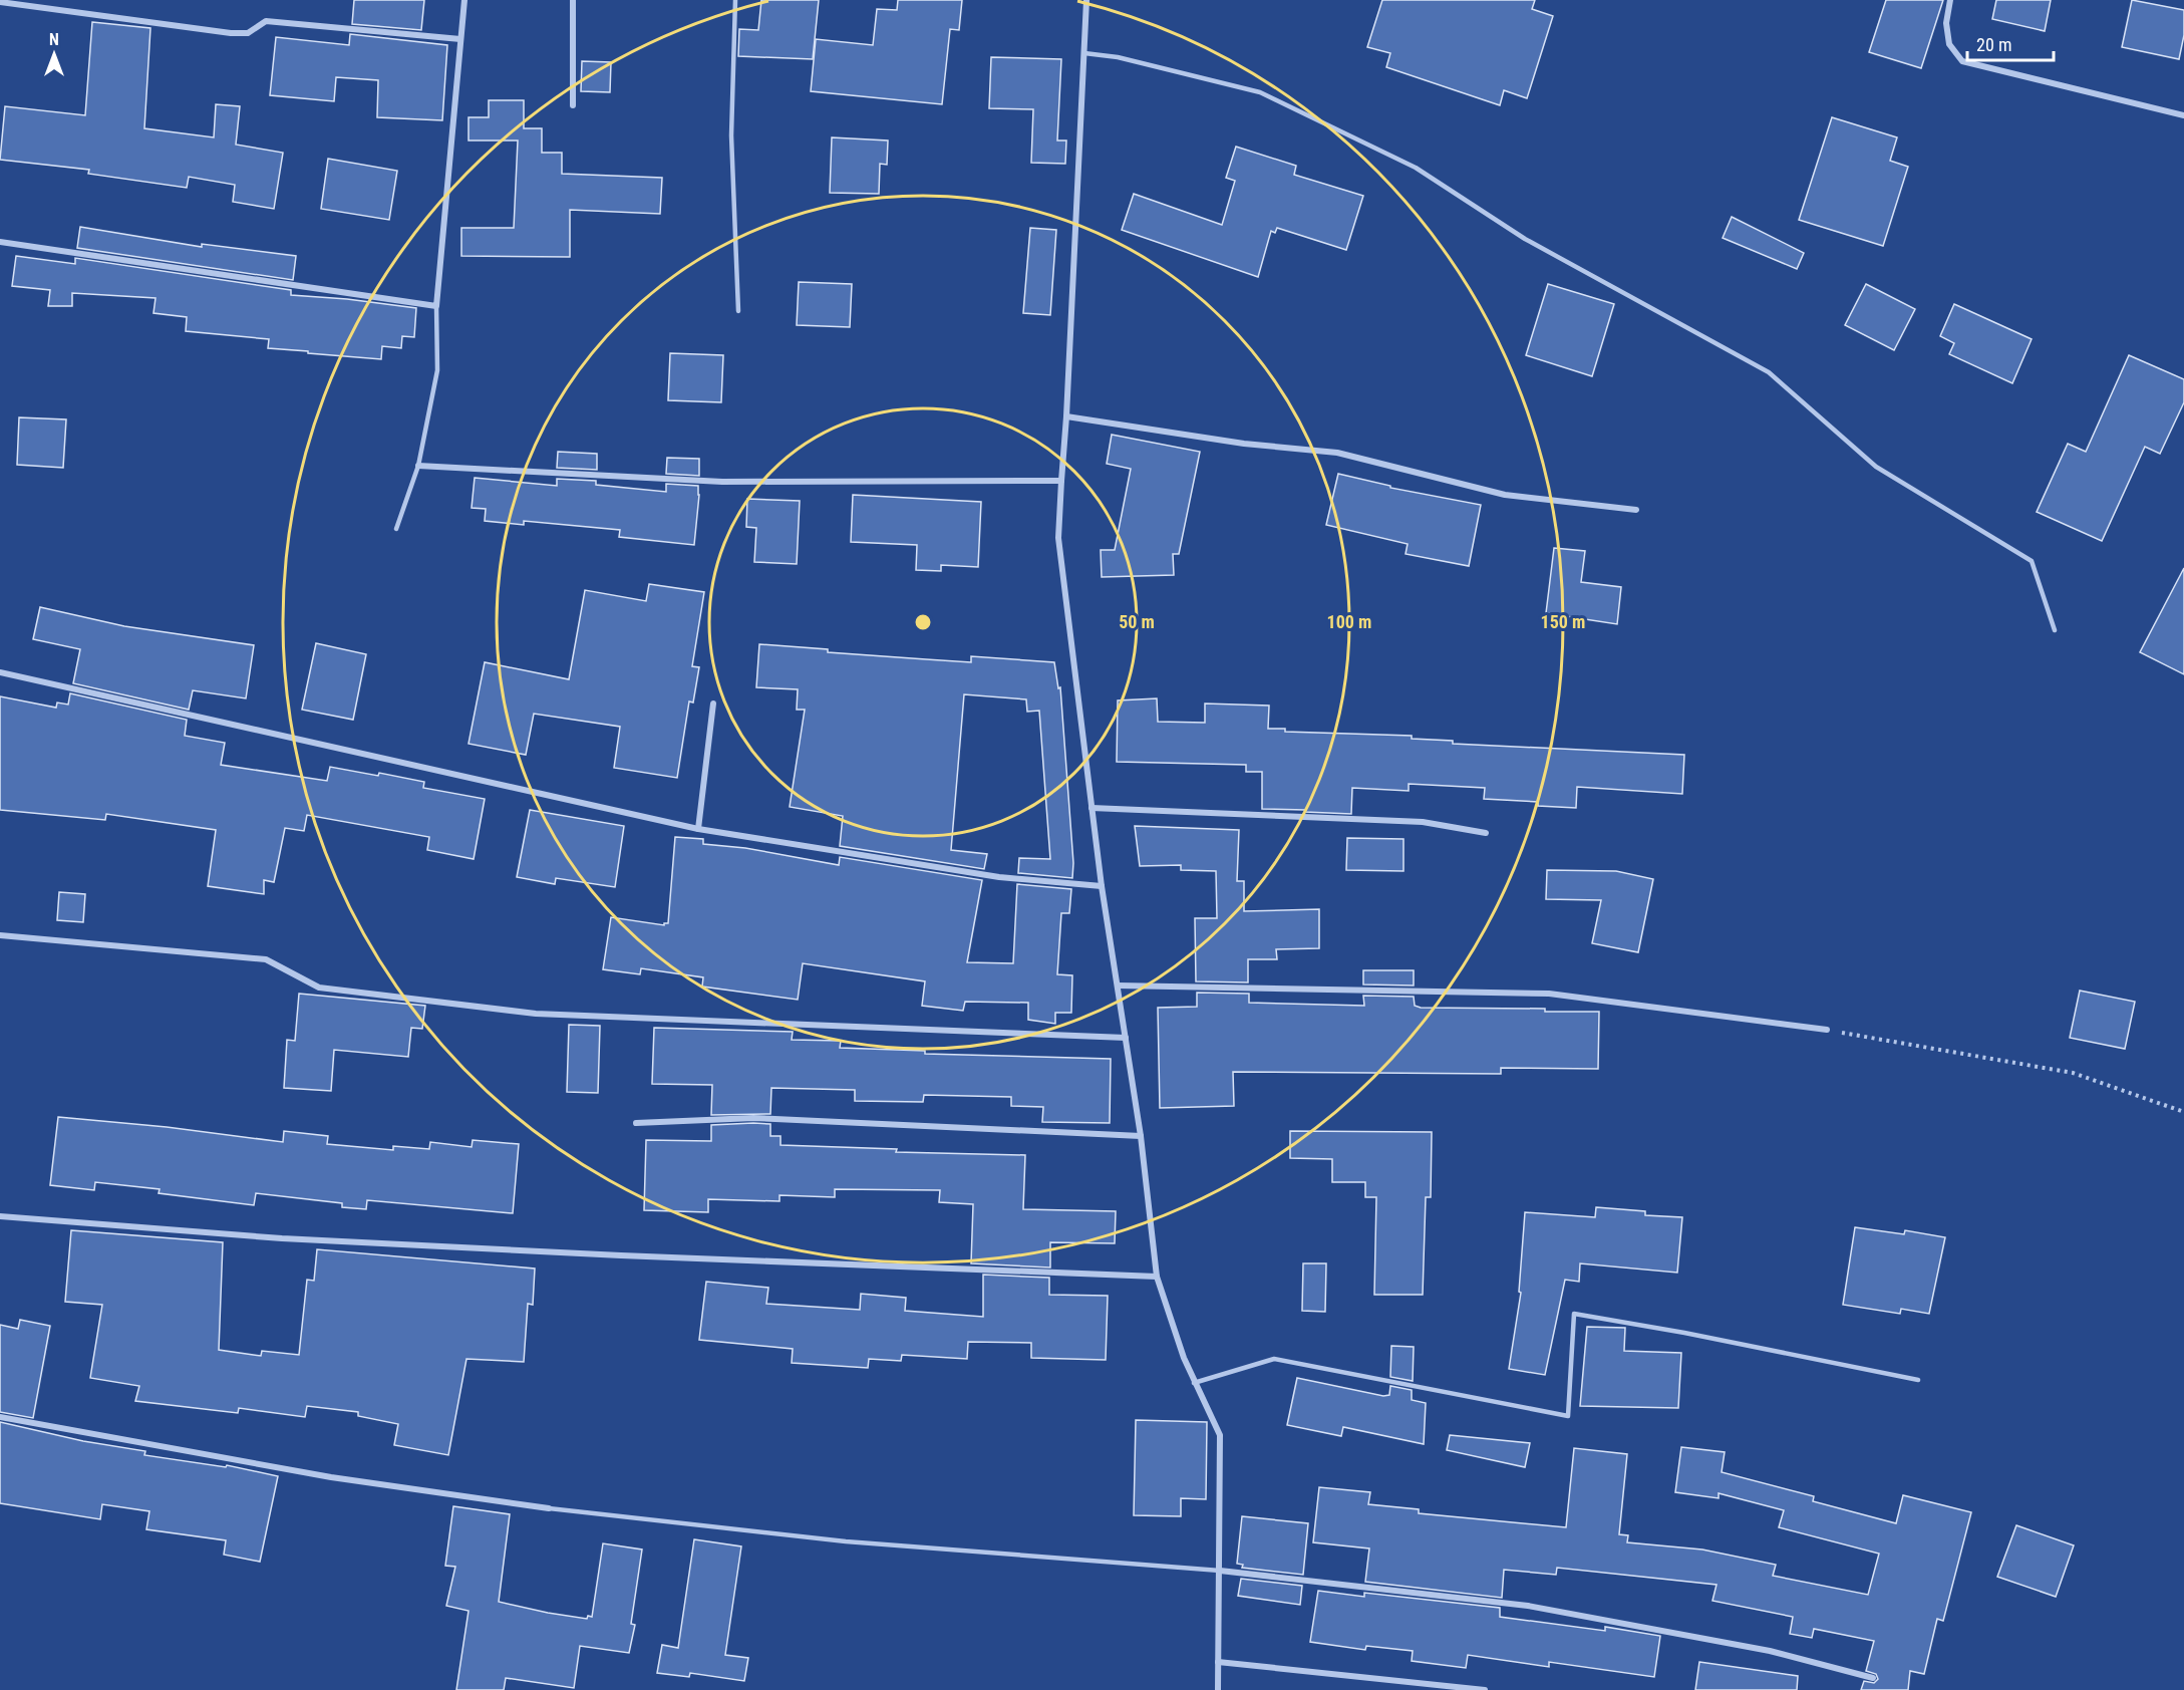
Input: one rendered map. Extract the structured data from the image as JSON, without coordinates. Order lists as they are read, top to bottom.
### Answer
{
  "scale_bar": "20 m",
  "north": "top",
  "rings": ["50 m", "100 m", "150 m"]
}
